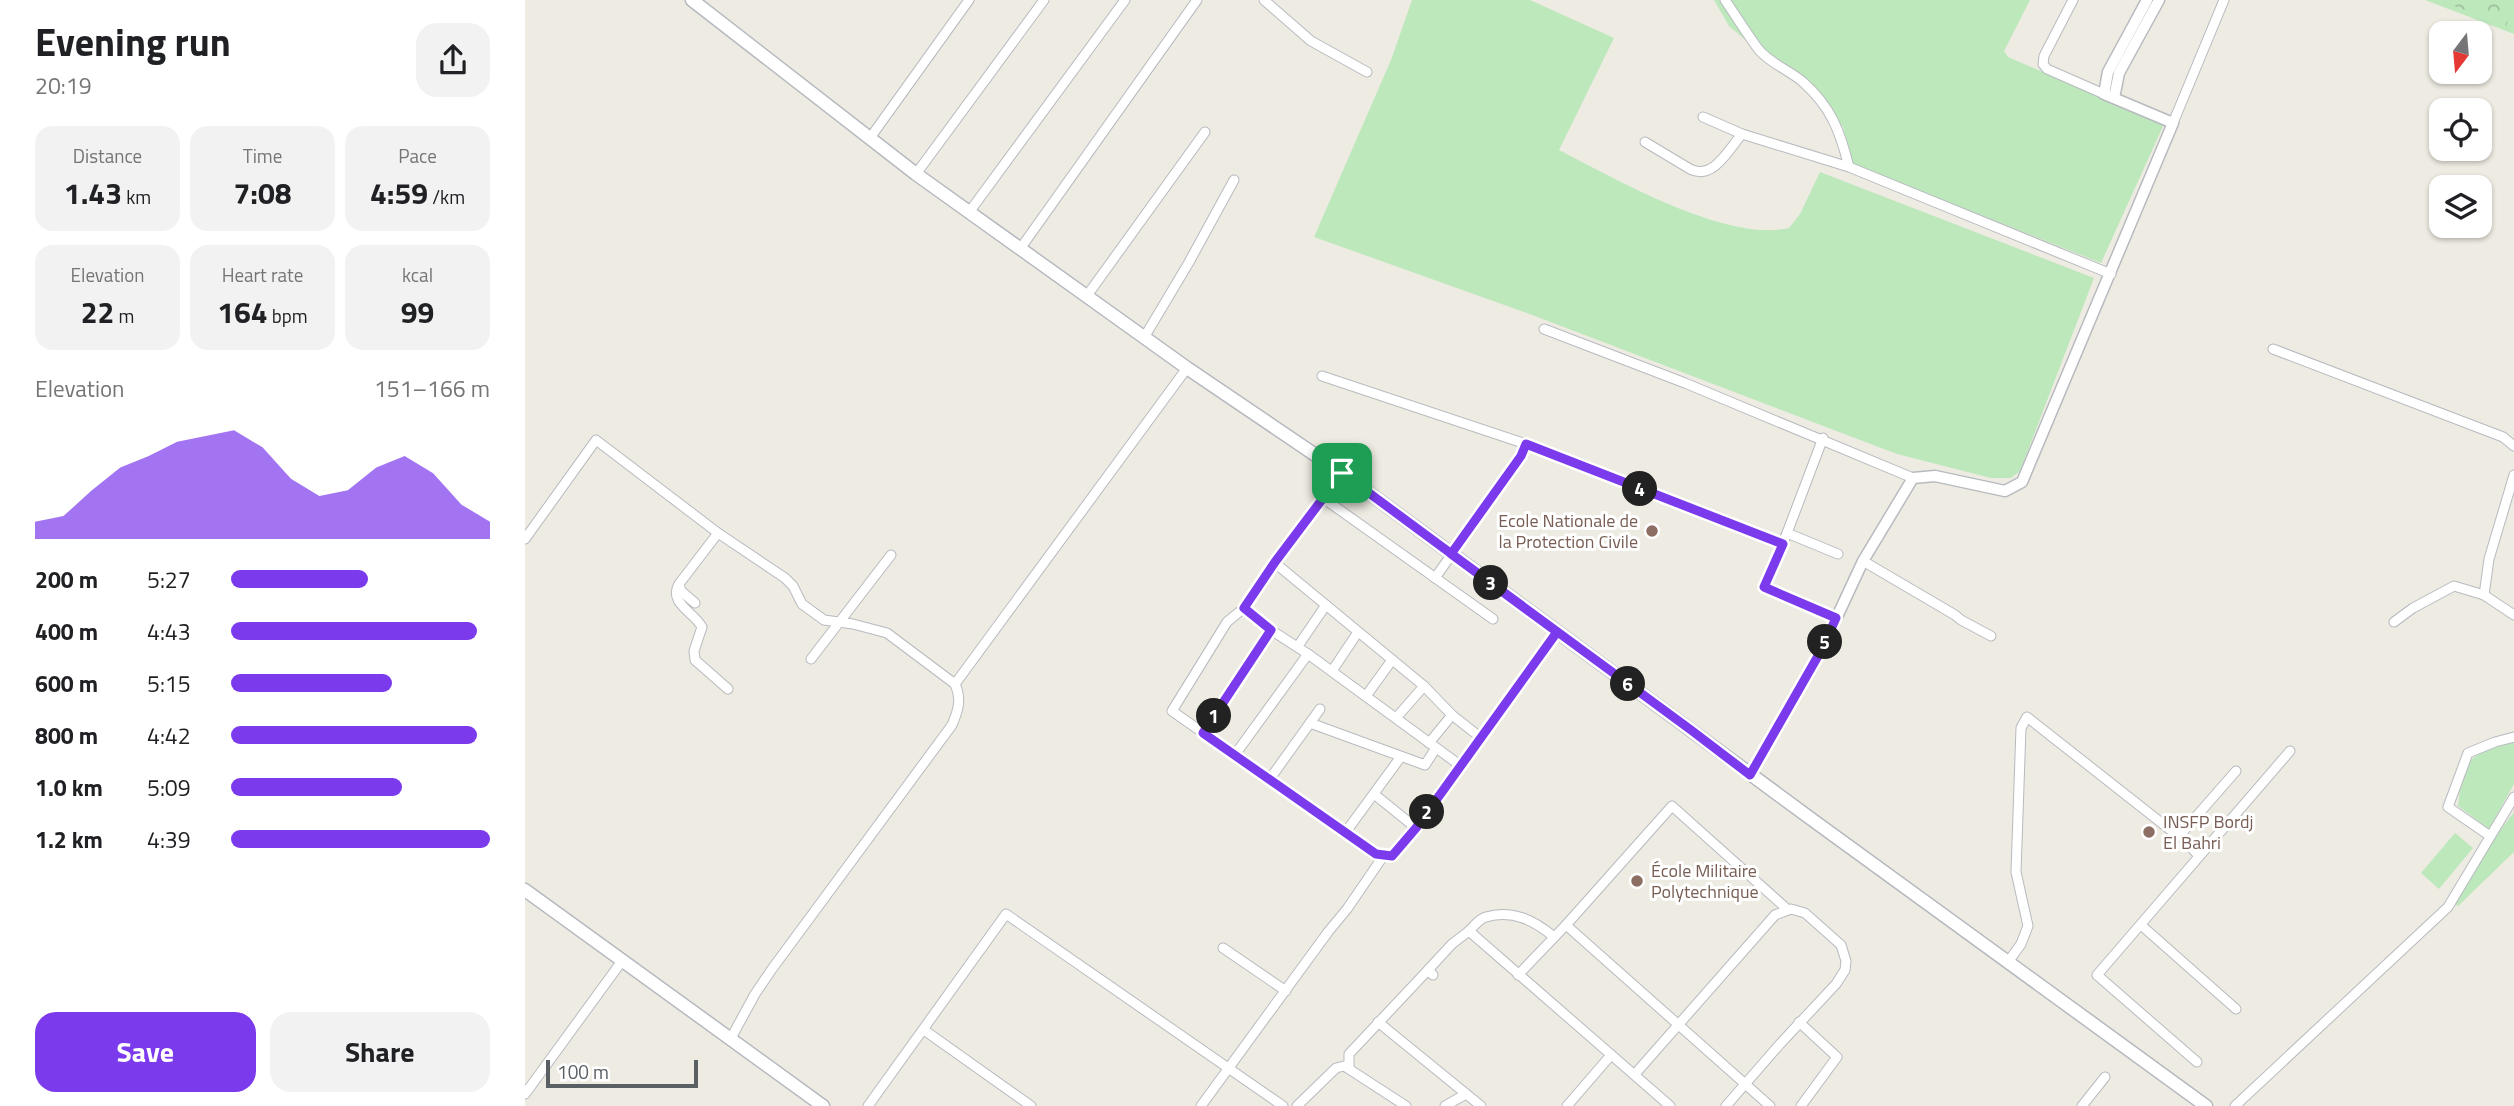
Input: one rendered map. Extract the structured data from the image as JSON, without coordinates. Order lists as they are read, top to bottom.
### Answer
{
  "places": ["Ecole Nationale de la Protection Civile", "INSFP Bordj El Bahri", "École Militaire Polytechnique"],
  "scale_bar": "100 m",
  "north": "bottom",
  "page": {
    "heading": ["Evening run", "20:19"],
    "stats": [
      ["Distance", "1.43 km"],
      ["Time", "7:08"],
      ["Pace", "4:59 /km"],
      ["Elevation", "22 m"],
      ["Heart rate", "164 bpm"],
      ["kcal", "99"]
    ],
    "chart": ["Elevation", "151–166 m"],
    "pins": [
      "4",
      "3",
      "5",
      "6",
      "1",
      "2"
    ],
    "list": [
      {
        "name": "200 m",
        "note": "5:27"
      },
      {
        "name": "400 m",
        "note": "4:43"
      },
      {
        "name": "600 m",
        "note": "5:15"
      },
      {
        "name": "800 m",
        "note": "4:42"
      },
      {
        "name": "1.0 km",
        "note": "5:09"
      },
      {
        "name": "1.2 km",
        "note": "4:39"
      }
    ],
    "buttons": ["Save", "Share"],
    "scale": "100 m"
  }
}
